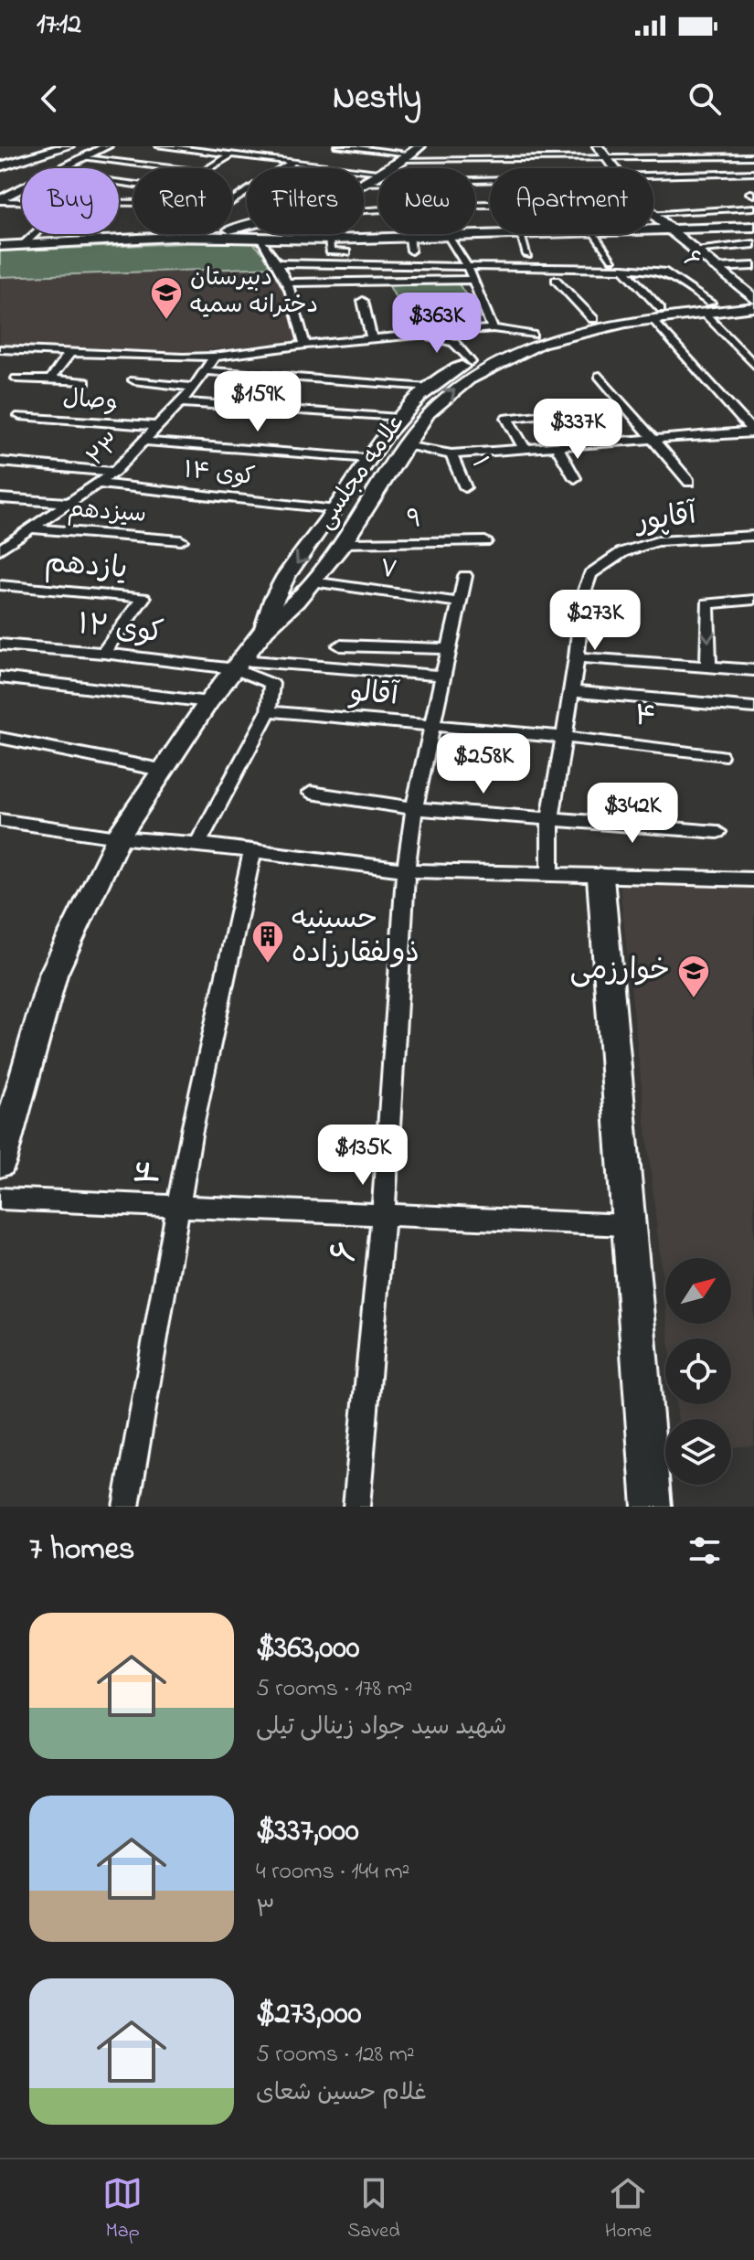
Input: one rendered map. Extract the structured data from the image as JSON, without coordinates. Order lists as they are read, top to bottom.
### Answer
{
  "streets": {
    "main road": ["علامه مجلسی"],
    "street": [
      "۶",
      "وصال",
      "۲۳",
      "۱",
      "کوی ۱۴",
      "سیزدهم",
      "آقاپور",
      "۹",
      "یازدهم",
      "۷",
      "کوی ۱۲",
      "آقالو",
      "۴"
    ]
  },
  "crossings": [
    ["۶", "علامه مجلسی"],
    ["۶", "۷"],
    ["۶", "آقالو"],
    ["وصال", "۲۳"],
    ["۲۳", "کوی ۱۴"],
    ["۲۳", "سیزدهم"],
    ["علامه مجلسی", "کوی ۱۴"],
    ["علامه مجلسی", "۹"],
    ["علامه مجلسی", "۷"],
    ["علامه مجلسی", "کوی ۱۲"],
    ["آقاپور", "آقالو"],
    ["آقاپور", "۴"],
    ["یازدهم", "کوی ۱۲"],
    ["آقالو", "۴"]
  ],
  "places": {
    "school or university": ["دبیرستان دخترانه سمیه", "خوارزمی"],
    "building": ["حسینیه ذولفقارزاده"]
  },
  "north": "top right",
  "page": {
    "status": "17:12",
    "header": "Nestly",
    "chip": [
      "Buy",
      "Rent",
      "Filters",
      "New",
      "Apartment"
    ],
    "price": [
      "$363K",
      "$159K",
      "$337K",
      "$273K",
      "$258K",
      "$342K",
      "$135K"
    ],
    "heading": "7 homes",
    "list": [
      {
        "name": "$363,000",
        "note": "5 rooms · 178 m² · شهید سید جواد زینالی تیلی"
      },
      {
        "name": "$337,000",
        "note": "4 rooms · 144 m² · ۳"
      },
      {
        "name": "$273,000",
        "note": "5 rooms · 128 m² · غلام حسین شعای"
      }
    ],
    "tabs": ["Map", "Saved", "Home"]
  }
}
